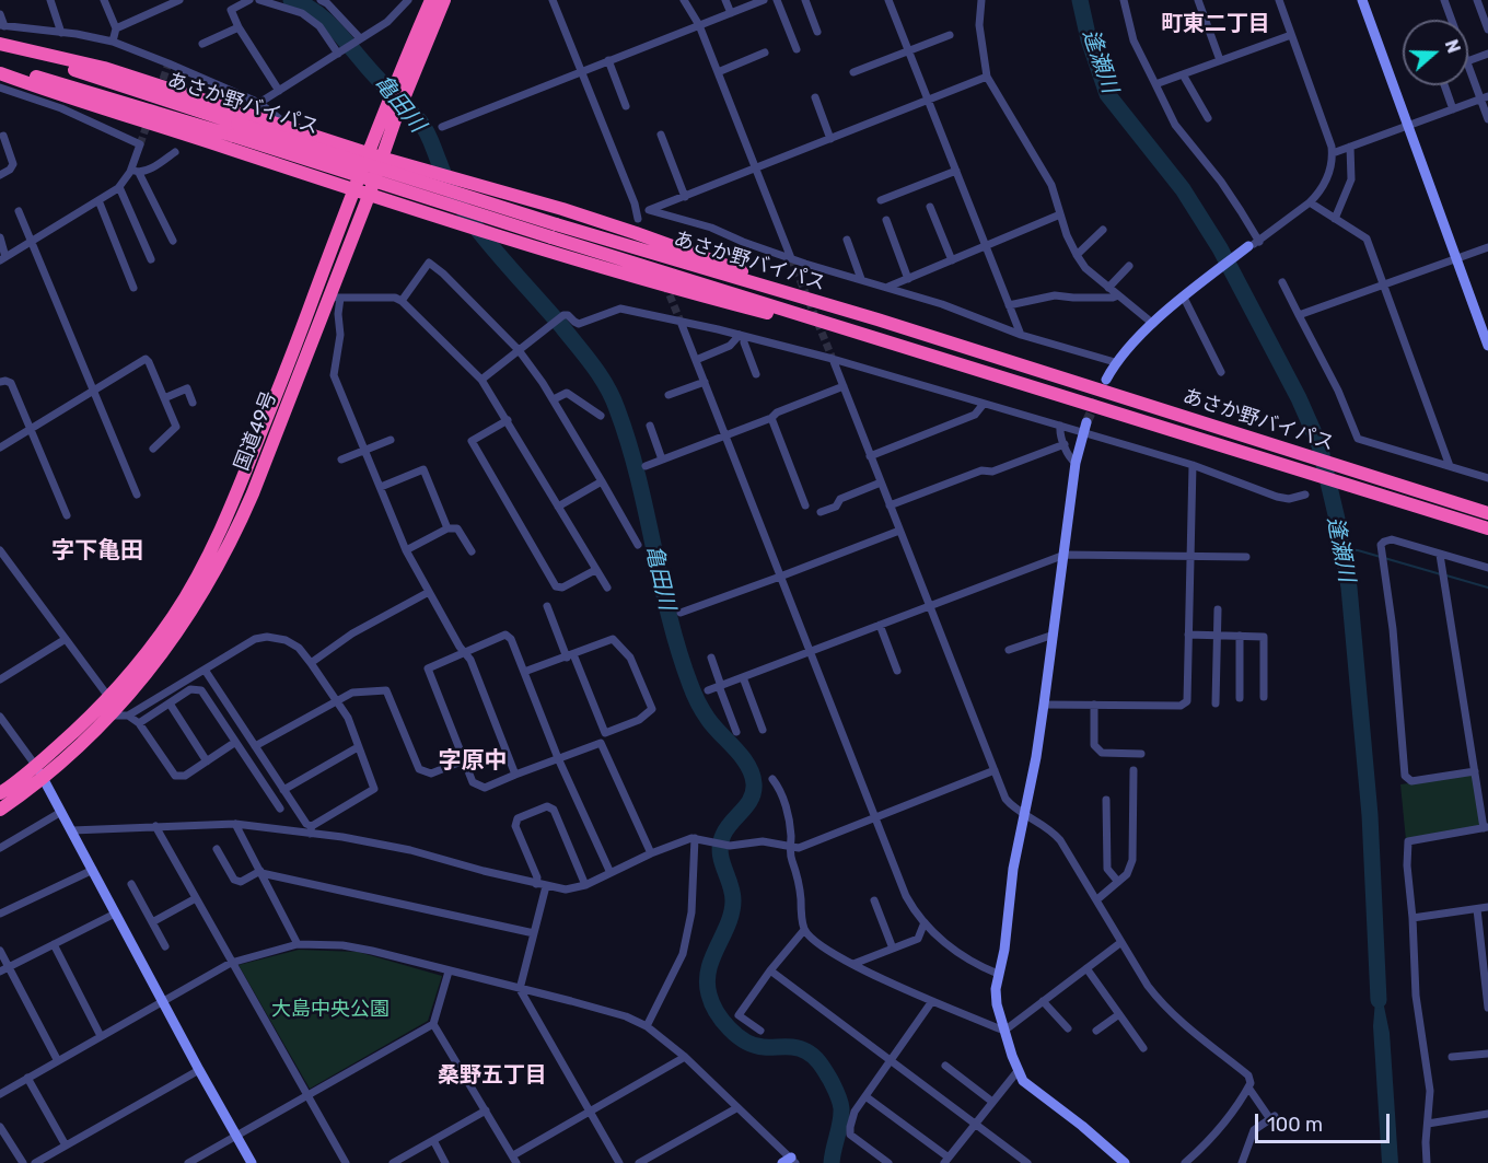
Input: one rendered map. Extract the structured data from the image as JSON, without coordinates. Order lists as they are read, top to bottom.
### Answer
{
  "streets": {
    "highway": ["あさか野バイパス", "国道49号"]
  },
  "districts": [
    "町東二丁目",
    "字下亀田",
    "字原中",
    "桑野五丁目"
  ],
  "water": ["逢瀬川", "亀田川"],
  "parks": ["大島中央公園"],
  "scale_bar": "100 m",
  "north": "right"
}
